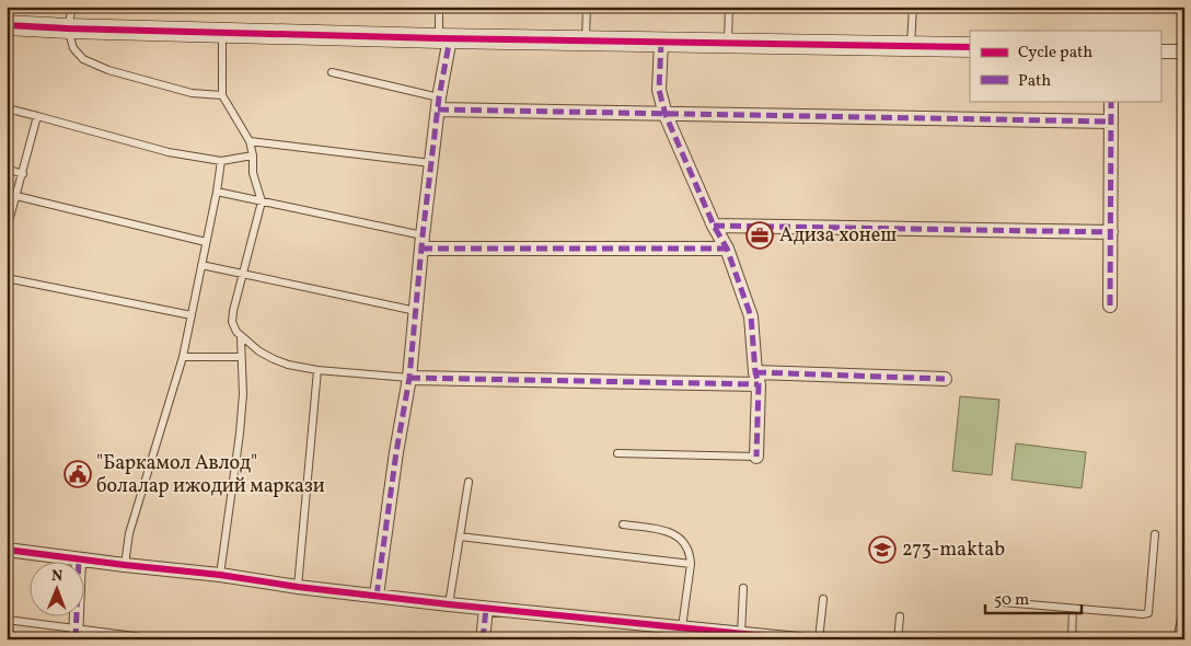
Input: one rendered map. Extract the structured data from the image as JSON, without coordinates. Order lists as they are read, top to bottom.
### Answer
{
  "places": {
    "office": ["Адиза хонеш"],
    "public building": ["\"Баркамол Авлод\" болалар ижодий маркази"],
    "school or university": ["273-maktab"]
  },
  "legend": ["Cycle path", "Path"],
  "scale_bar": "50 m",
  "north": "top"
}
